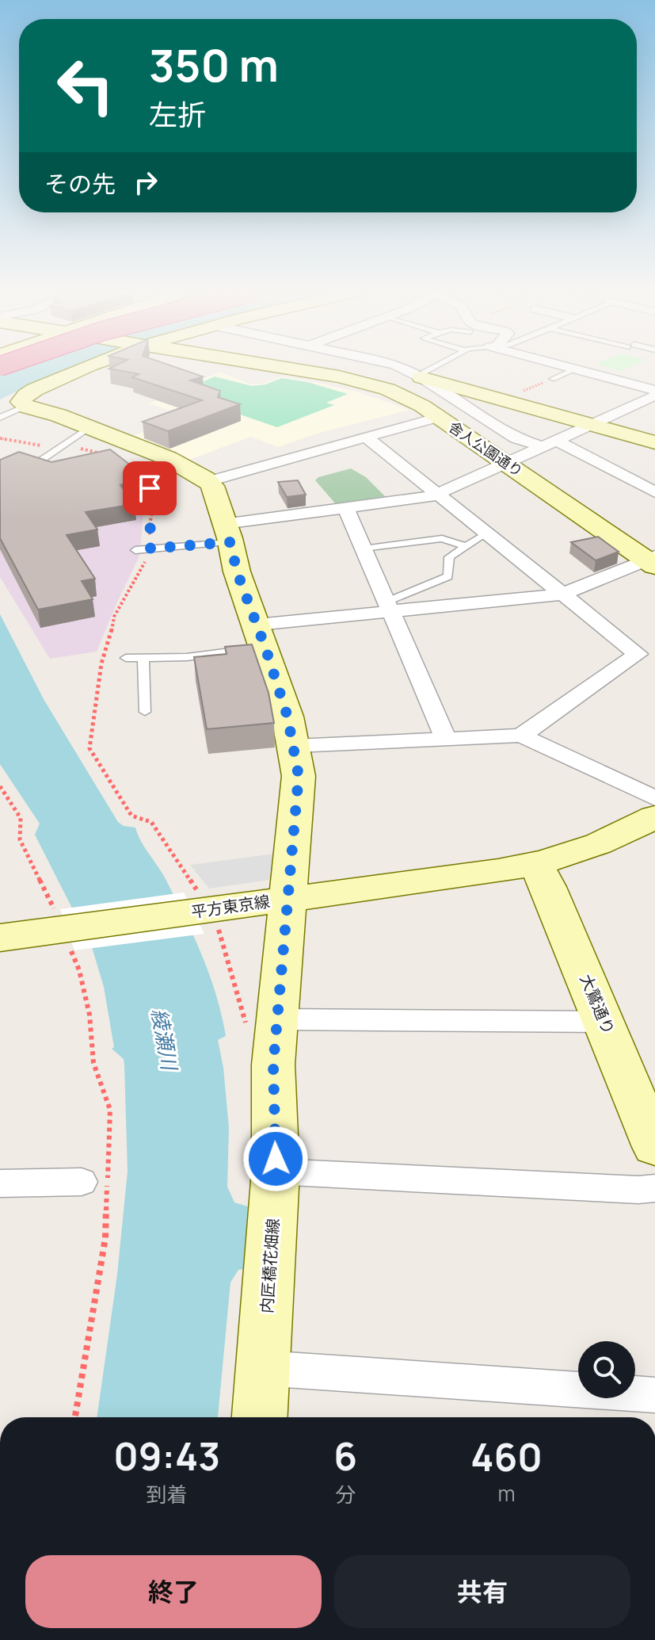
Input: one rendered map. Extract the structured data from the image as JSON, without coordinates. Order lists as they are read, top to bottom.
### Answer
{
  "streets": {
    "main road": [
      "舎人公園通り",
      "平方東京線",
      "大鷲通り",
      "内匠橋花畑線"
    ]
  },
  "crossings": [
    ["平方東京線", "大鷲通り"],
    ["平方東京線", "内匠橋花畑線"]
  ],
  "water": ["綾瀬川"],
  "page": {
    "turn": ["350 m", "左折"],
    "then": "その先",
    "eta": [
      "09:43",
      "到着",
      "6",
      "分",
      "460",
      "m"
    ],
    "buttons": ["終了", "共有"]
  }
}
